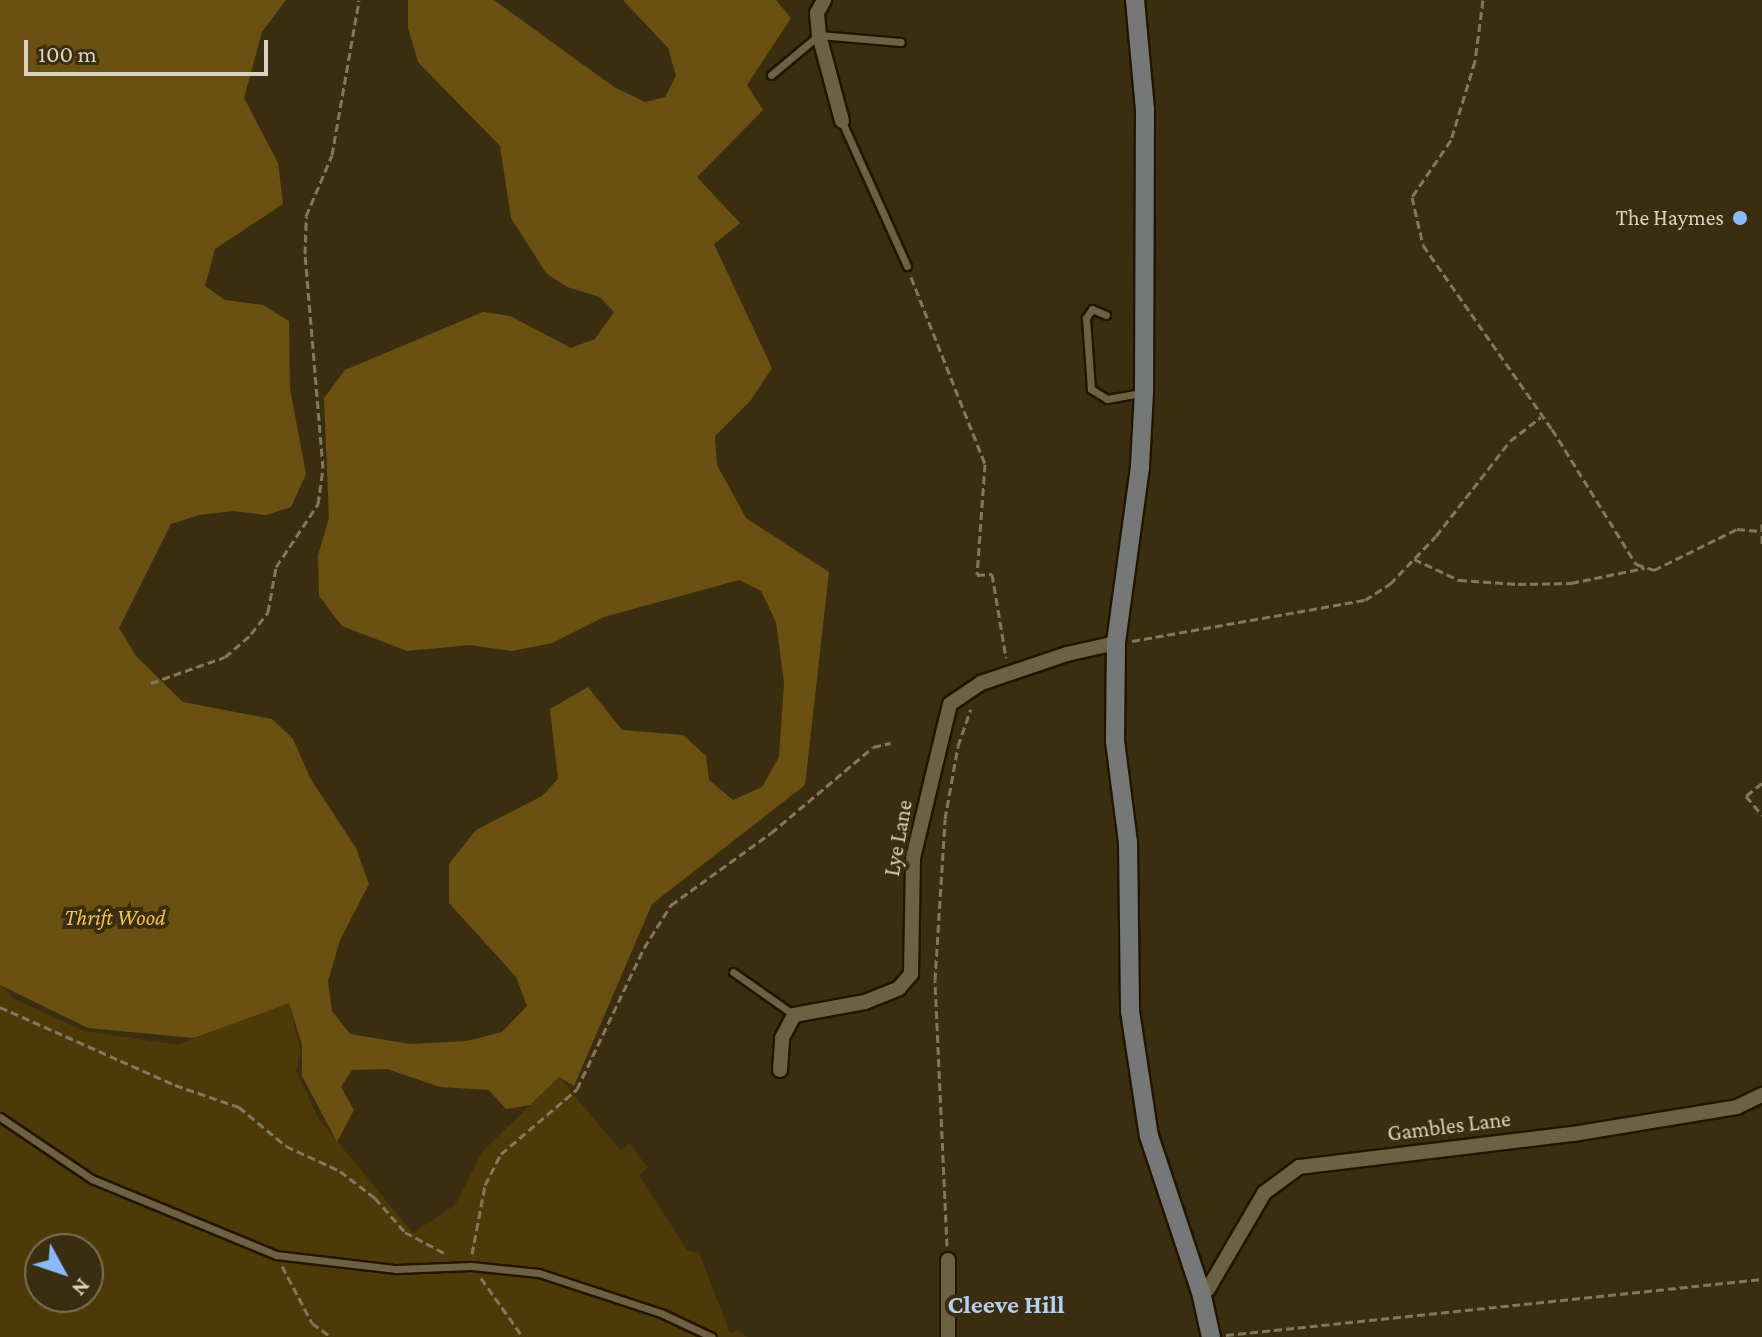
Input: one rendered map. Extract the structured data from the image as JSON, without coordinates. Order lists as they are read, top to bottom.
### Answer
{
  "streets": {
    "street": ["Lye Lane", "Gambles Lane"]
  },
  "districts": ["Cleeve Hill"],
  "parks": ["Thrift Wood"],
  "places": ["The Haymes"],
  "scale_bar": "100 m",
  "north": "bottom right"
}
